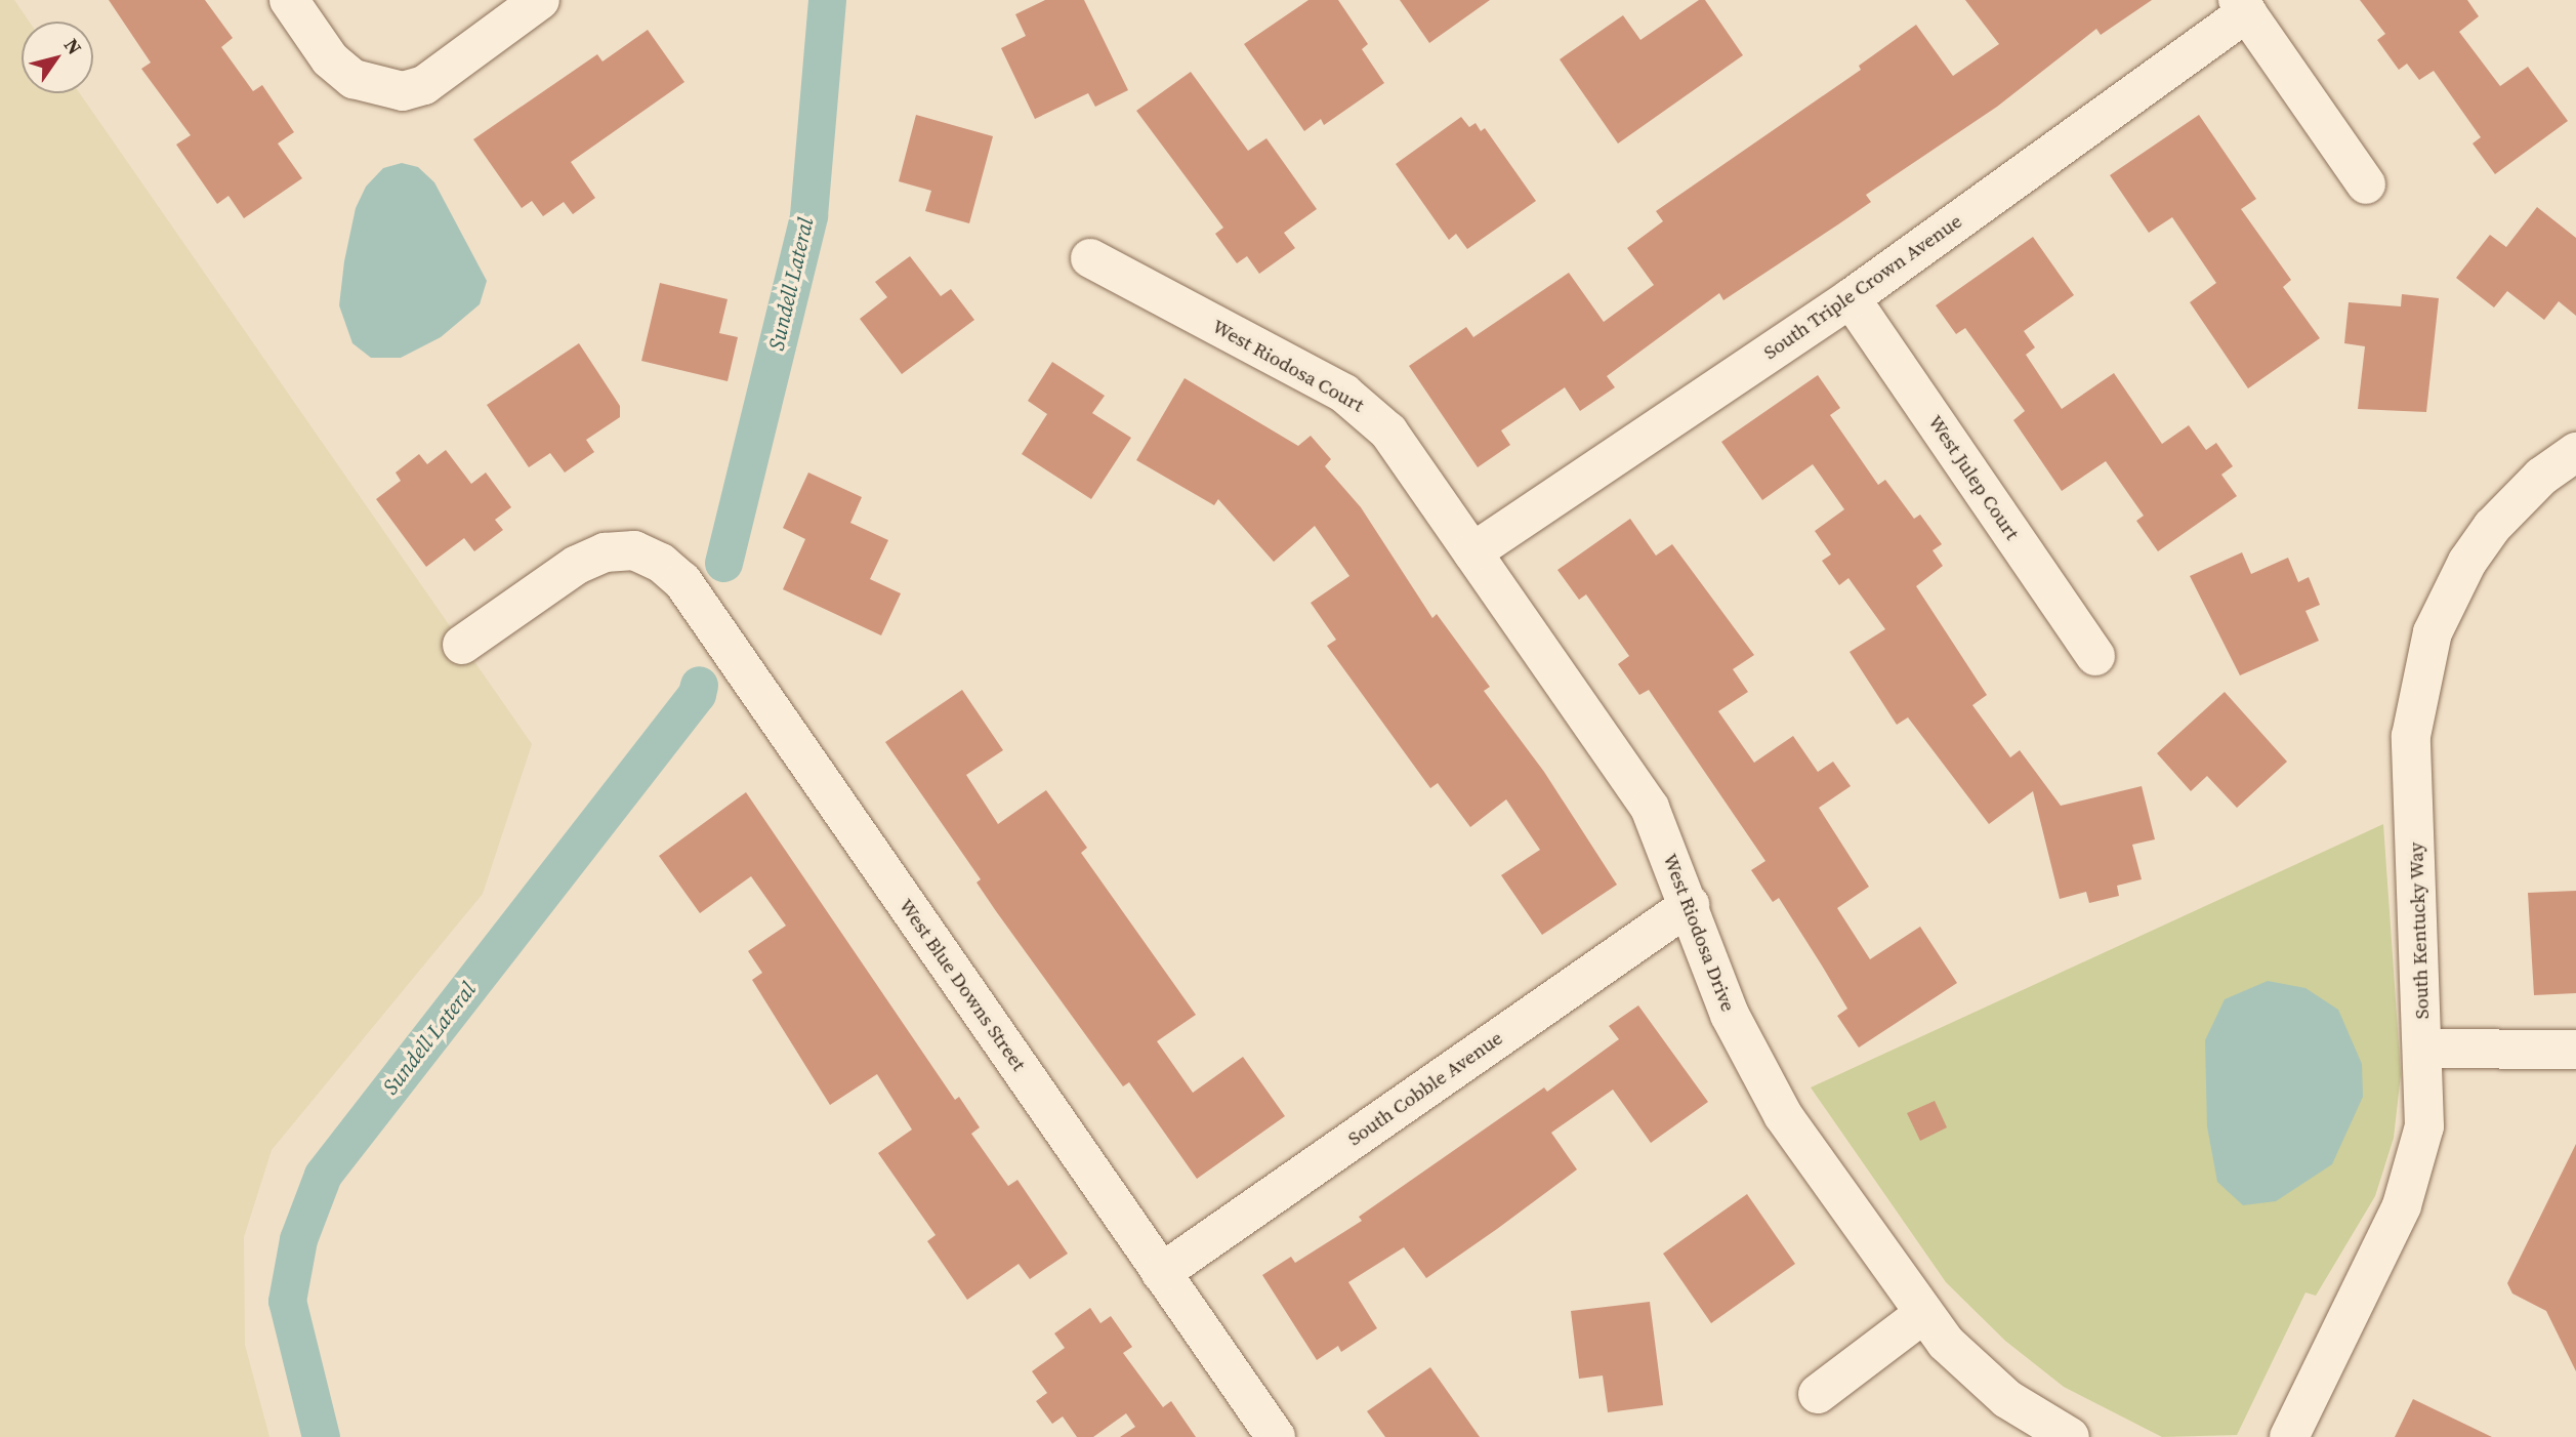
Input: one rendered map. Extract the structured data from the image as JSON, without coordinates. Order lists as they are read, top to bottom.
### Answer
{
  "streets": {
    "street": [
      "South Triple Crown Avenue",
      "West Riodosa Court",
      "West Julep Court",
      "South Kentucky Way",
      "West Riodosa Drive",
      "West Blue Downs Street",
      "South Cobble Avenue"
    ]
  },
  "crossings": [
    ["South Triple Crown Avenue", "West Riodosa Court"],
    ["South Triple Crown Avenue", "West Julep Court"],
    ["South Triple Crown Avenue", "West Riodosa Drive"],
    ["West Riodosa Court", "West Riodosa Drive"],
    ["West Riodosa Drive", "South Cobble Avenue"],
    ["West Blue Downs Street", "South Cobble Avenue"]
  ],
  "water": ["Sundell Lateral"],
  "north": "top right"
}
